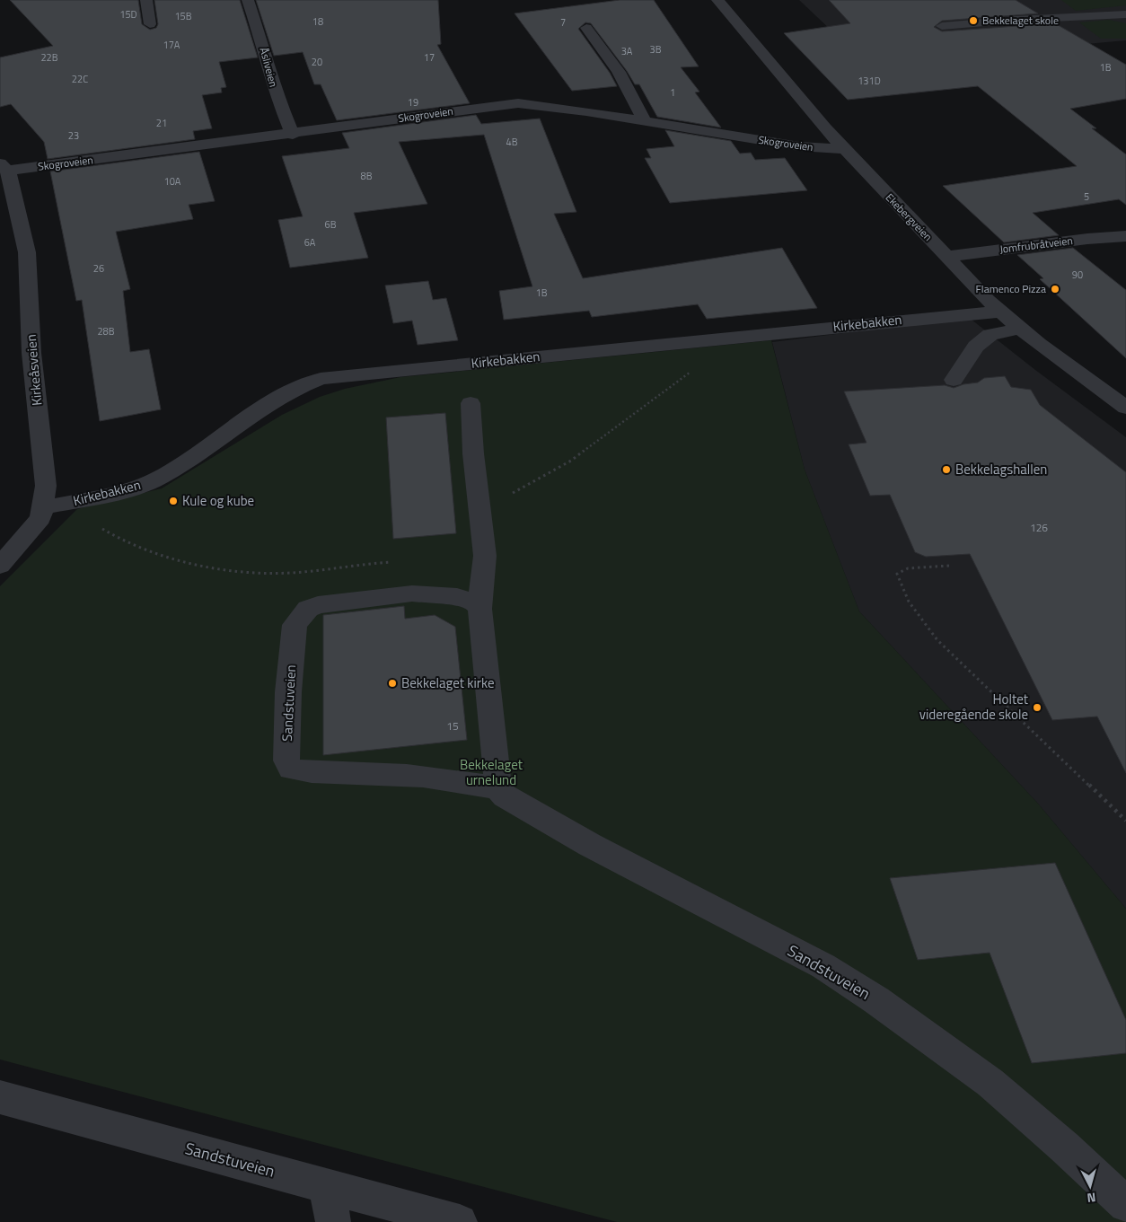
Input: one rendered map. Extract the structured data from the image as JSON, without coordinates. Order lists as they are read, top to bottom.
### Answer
{
  "streets": {
    "street": [
      "Åsliveien",
      "Skogroveien",
      "Ekebergveien",
      "Jomfrubråtveien",
      "Kirkebakken",
      "Kirkeåsveien",
      "Sandstuveien"
    ]
  },
  "crossings": [
    ["Åsliveien", "Skogroveien"],
    ["Skogroveien", "Ekebergveien"],
    ["Skogroveien", "Kirkeåsveien"],
    ["Ekebergveien", "Jomfrubråtveien"],
    ["Ekebergveien", "Kirkebakken"],
    ["Kirkebakken", "Kirkeåsveien"]
  ],
  "parks": ["Bekkelaget urnelund"],
  "places": [
    "Bekkelaget skole",
    "Flamenco Pizza",
    "Bekkelagshallen",
    "Kule og kube",
    "Bekkelaget kirke",
    "Holtet videregående skole"
  ],
  "house_numbers": [
    "15D",
    "15B",
    "18",
    "7",
    "17A",
    "3B",
    "3A",
    "22B",
    "17",
    "20",
    "1B",
    "22C",
    "131D",
    "1",
    "19",
    "21",
    "23",
    "4B",
    "8B",
    "10A",
    "5",
    "6B",
    "6A",
    "26",
    "90",
    "1B",
    "28B",
    "126",
    "15"
  ],
  "north": "bottom"
}
